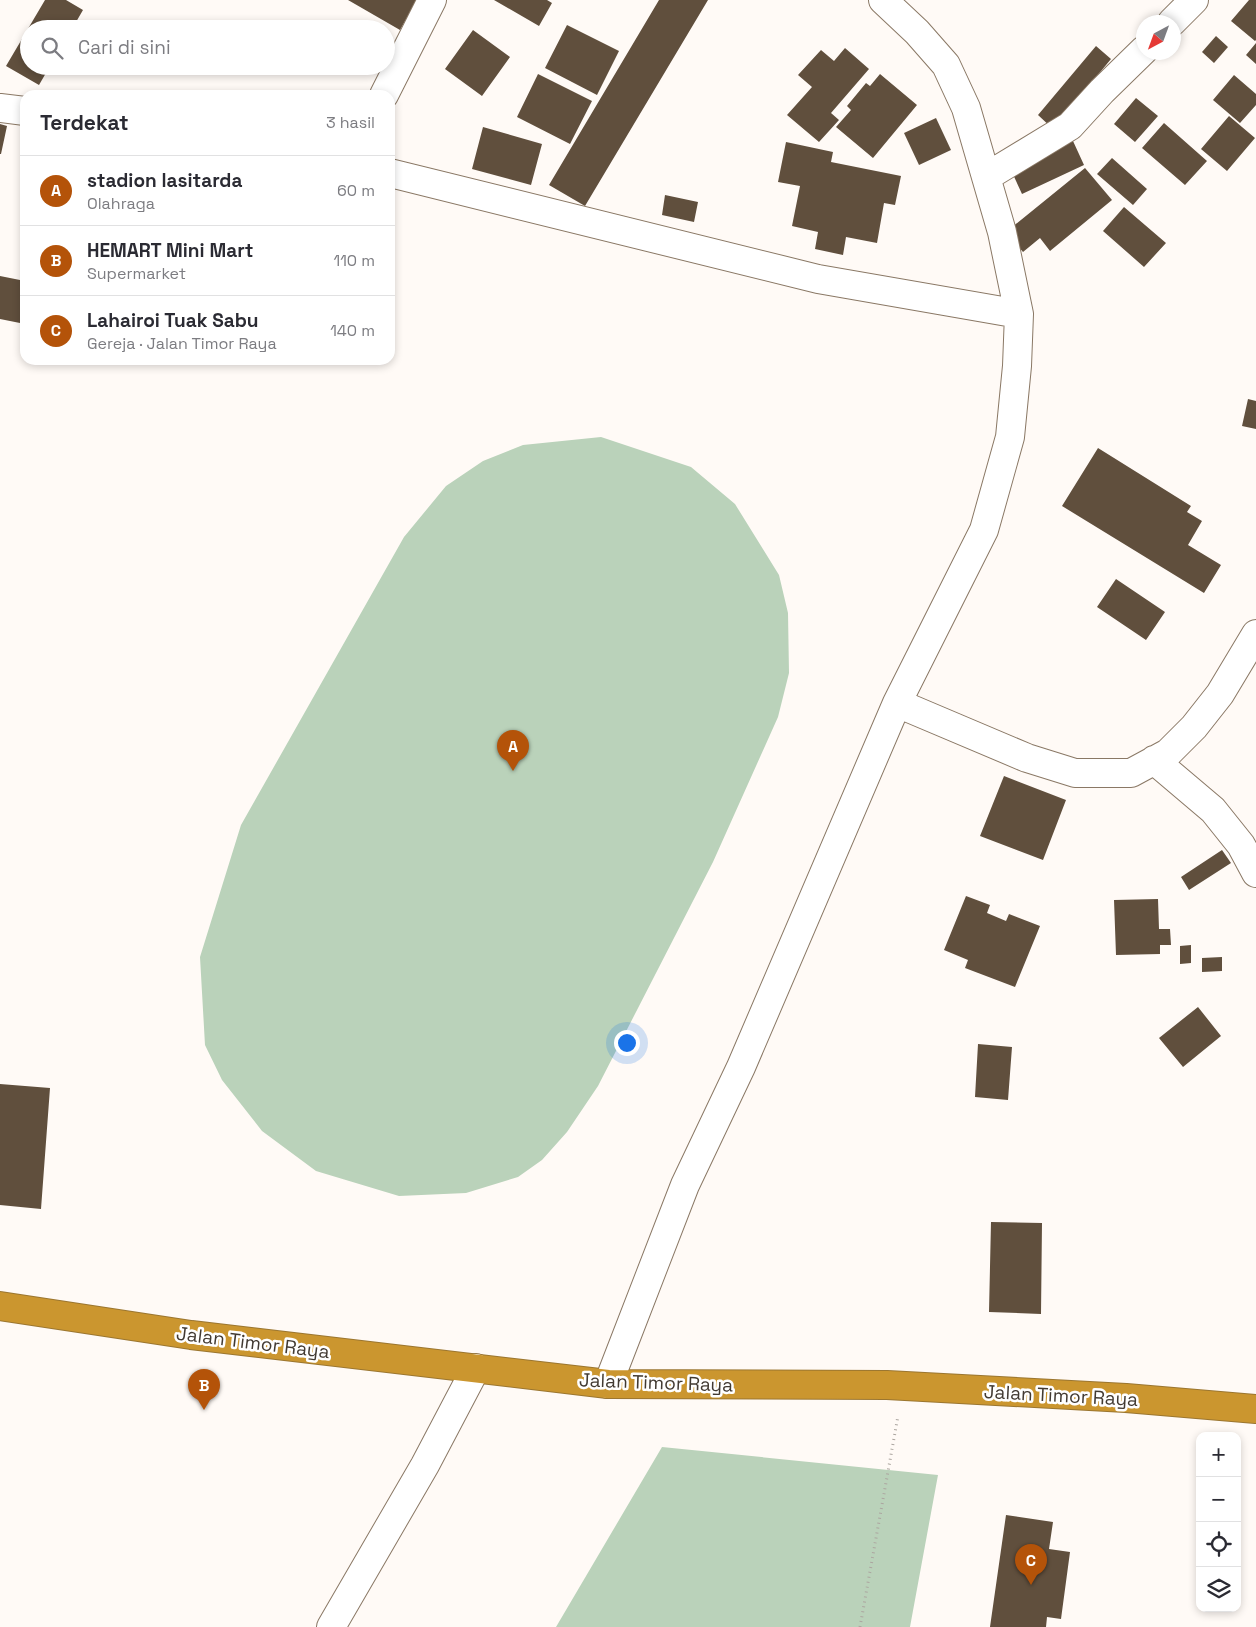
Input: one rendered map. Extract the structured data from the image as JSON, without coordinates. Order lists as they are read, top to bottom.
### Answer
{
  "streets": {
    "highway": ["Jalan Timor Raya"]
  },
  "north": "bottom left",
  "page": {
    "search": "Cari di sini",
    "heading": ["Terdekat", "3 hasil"],
    "list": [
      {
        "mark": "A",
        "name": "stadion lasitarda",
        "note": "Olahraga",
        "value": "60 m"
      },
      {
        "mark": "B",
        "name": "HEMART Mini Mart",
        "note": "Supermarket",
        "value": "110 m"
      },
      {
        "mark": "C",
        "name": "Lahairoi Tuak Sabu",
        "note": "Gereja · Jalan Timor Raya",
        "value": "140 m"
      }
    ],
    "pins": ["A", "B", "C"],
    "map_buttons": ["+", "−"]
  }
}
